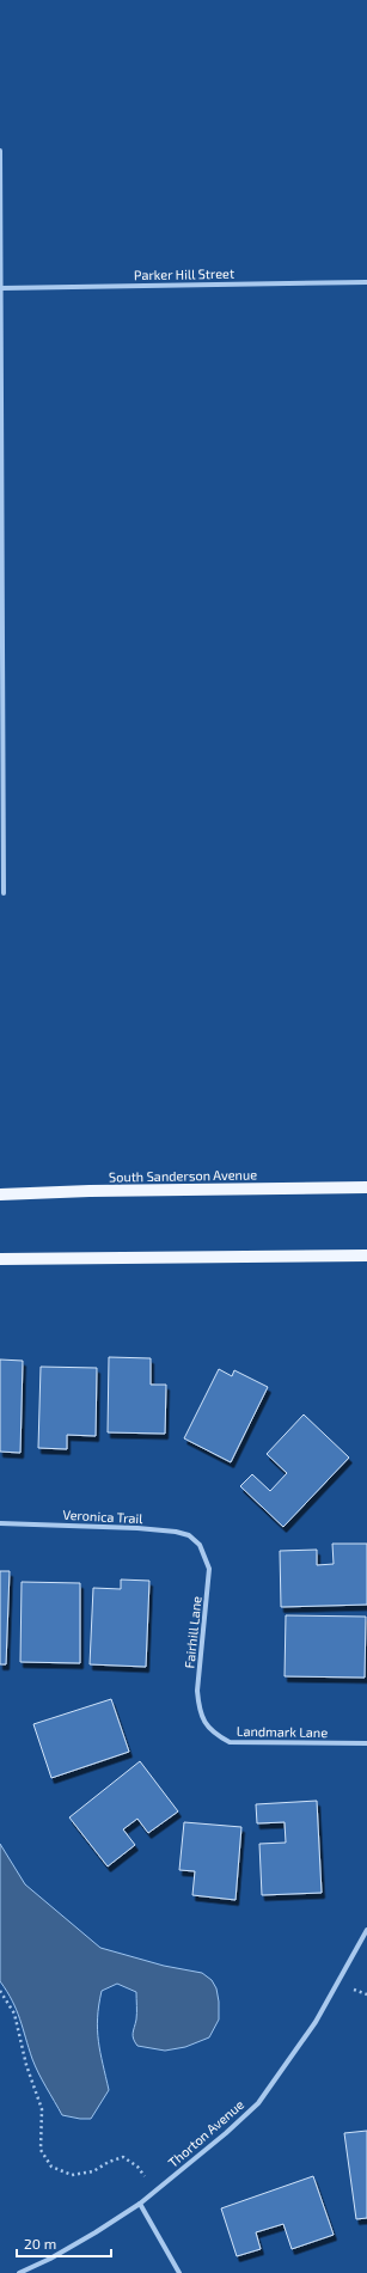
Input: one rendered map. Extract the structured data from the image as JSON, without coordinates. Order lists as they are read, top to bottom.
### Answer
{
  "streets": {
    "main road": ["South Sanderson Avenue"],
    "street": [
      "Parker Hill Street",
      "Veronica Trail",
      "Fairhill Lane",
      "Landmark Lane",
      "Thorton Avenue"
    ]
  },
  "crossings": [
    ["Veronica Trail", "Fairhill Lane"],
    ["Fairhill Lane", "Landmark Lane"]
  ],
  "scale_bar": "20 m"
}
